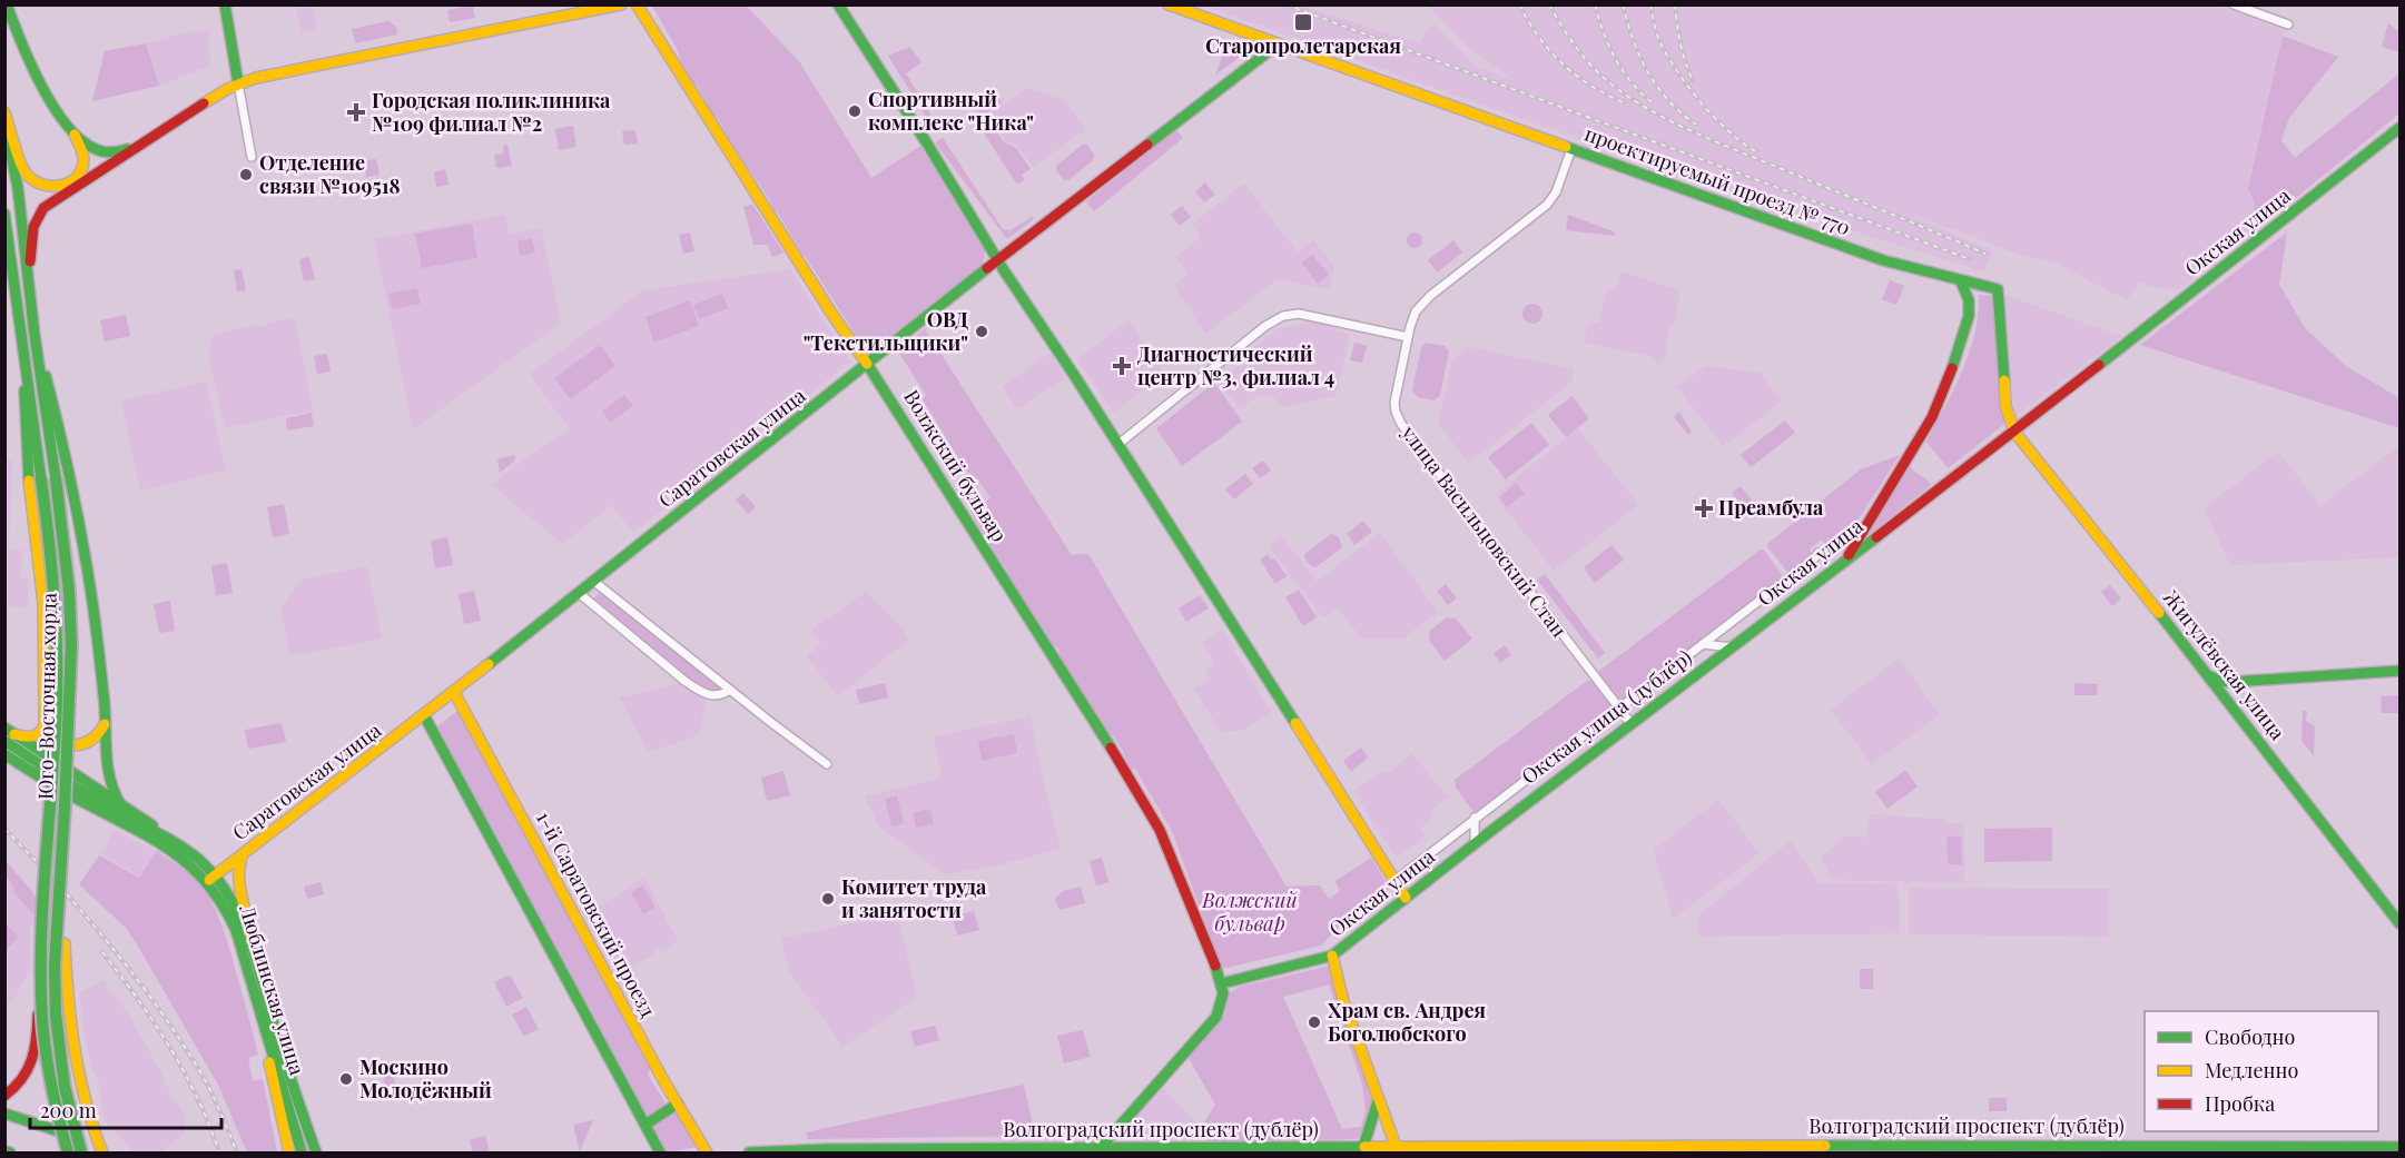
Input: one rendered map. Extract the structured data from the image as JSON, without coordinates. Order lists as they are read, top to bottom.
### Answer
{
  "streets": {
    "main road": [
      "проектируемый проезд № 770",
      "Окская улица",
      "Саратовская улица",
      "Волжский бульвар",
      "Жигулёвская улица",
      "Юго-Восточная хорда",
      "1-й Саратовский проезд",
      "Люблинская улица",
      "Волгоградский проспект (дублёр)"
    ],
    "street": ["улица Васильцовский Стан", "Окская улица (дублёр)"]
  },
  "crossings": [
    ["проектируемый проезд № 770", "Окская улица"],
    ["проектируемый проезд № 770", "Саратовская улица"],
    ["проектируемый проезд № 770", "улица Васильцовский Стан"],
    ["проектируемый проезд № 770", "Жигулёвская улица"],
    ["Окская улица", "Волжский бульвар"],
    ["Окская улица", "улица Васильцовский Стан"],
    ["Окская улица", "Жигулёвская улица"],
    ["Саратовская улица", "Волжский бульвар"],
    ["Саратовская улица", "1-й Саратовский проезд"],
    ["Саратовская улица", "Люблинская улица"],
    ["улица Васильцовский Стан", "Окская улица (дублёр)"]
  ],
  "parks": ["Волжский бульвар"],
  "places": {
    "transit": ["Старопролетарская"],
    "other": [
      "Спортивный комплекс \"Ника\"",
      "Отделение связи №109518",
      "ОВД \"Текстильщики\"",
      "Комитет труда и занятости",
      "Храм св. Андрея Боголюбского",
      "Москино Молодёжный"
    ],
    "health": ["Городская поликлиника №109 филиал №2", "Диагностический центр №3, филиал 4", "Преамбула"]
  },
  "legend": ["Свободно", "Медленно", "Пробка"],
  "scale_bar": "200 m"
}
